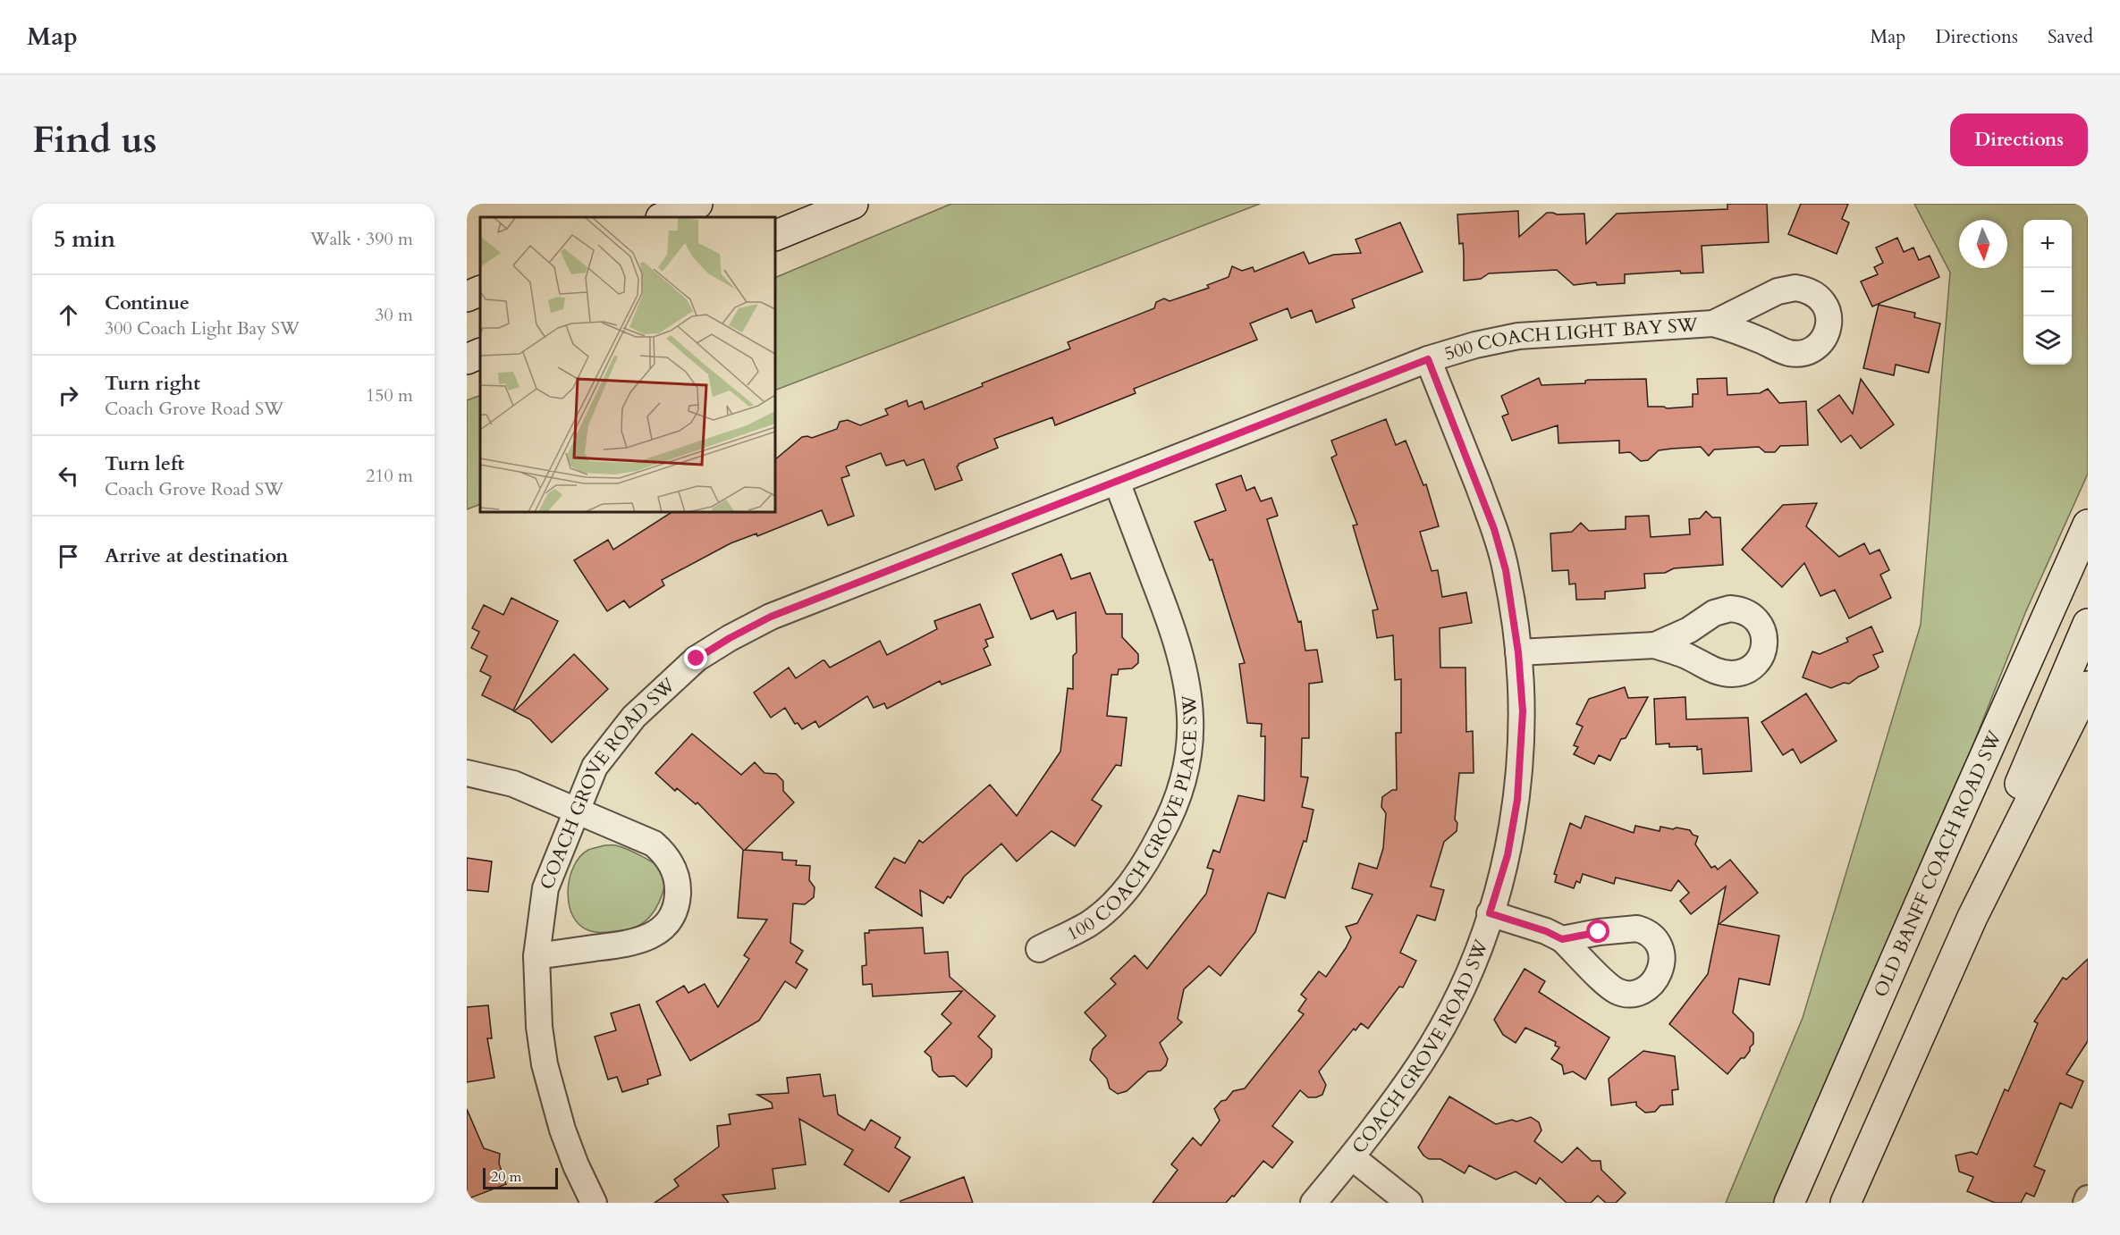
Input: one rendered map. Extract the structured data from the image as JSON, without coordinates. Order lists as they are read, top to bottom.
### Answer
{
  "streets": {
    "main road": ["OLD BANFF COACH ROAD SW"],
    "street": ["500 COACH LIGHT BAY SW", "COACH GROVE ROAD SW", "100 COACH GROVE PLACE SW"]
  },
  "crossings": [
    ["500 COACH LIGHT BAY SW", "COACH GROVE ROAD SW"],
    ["COACH GROVE ROAD SW", "100 COACH GROVE PLACE SW"]
  ],
  "scale_bar": "20 m",
  "north": "bottom",
  "page": {
    "header": "Map",
    "nav": ["Map", "Directions", "Saved"],
    "buttons": "Directions",
    "title": "Find us",
    "heading": ["5 min", "Walk · 390 m"],
    "map_buttons": ["+", "−"],
    "list": [
      ["Continue", "300 Coach Light Bay SW", "30 m"],
      ["Turn right", "Coach Grove Road SW", "150 m"],
      ["Turn left", "Coach Grove Road SW", "210 m"],
      "Arrive at destination"
    ],
    "scale": "20 m"
  }
}
